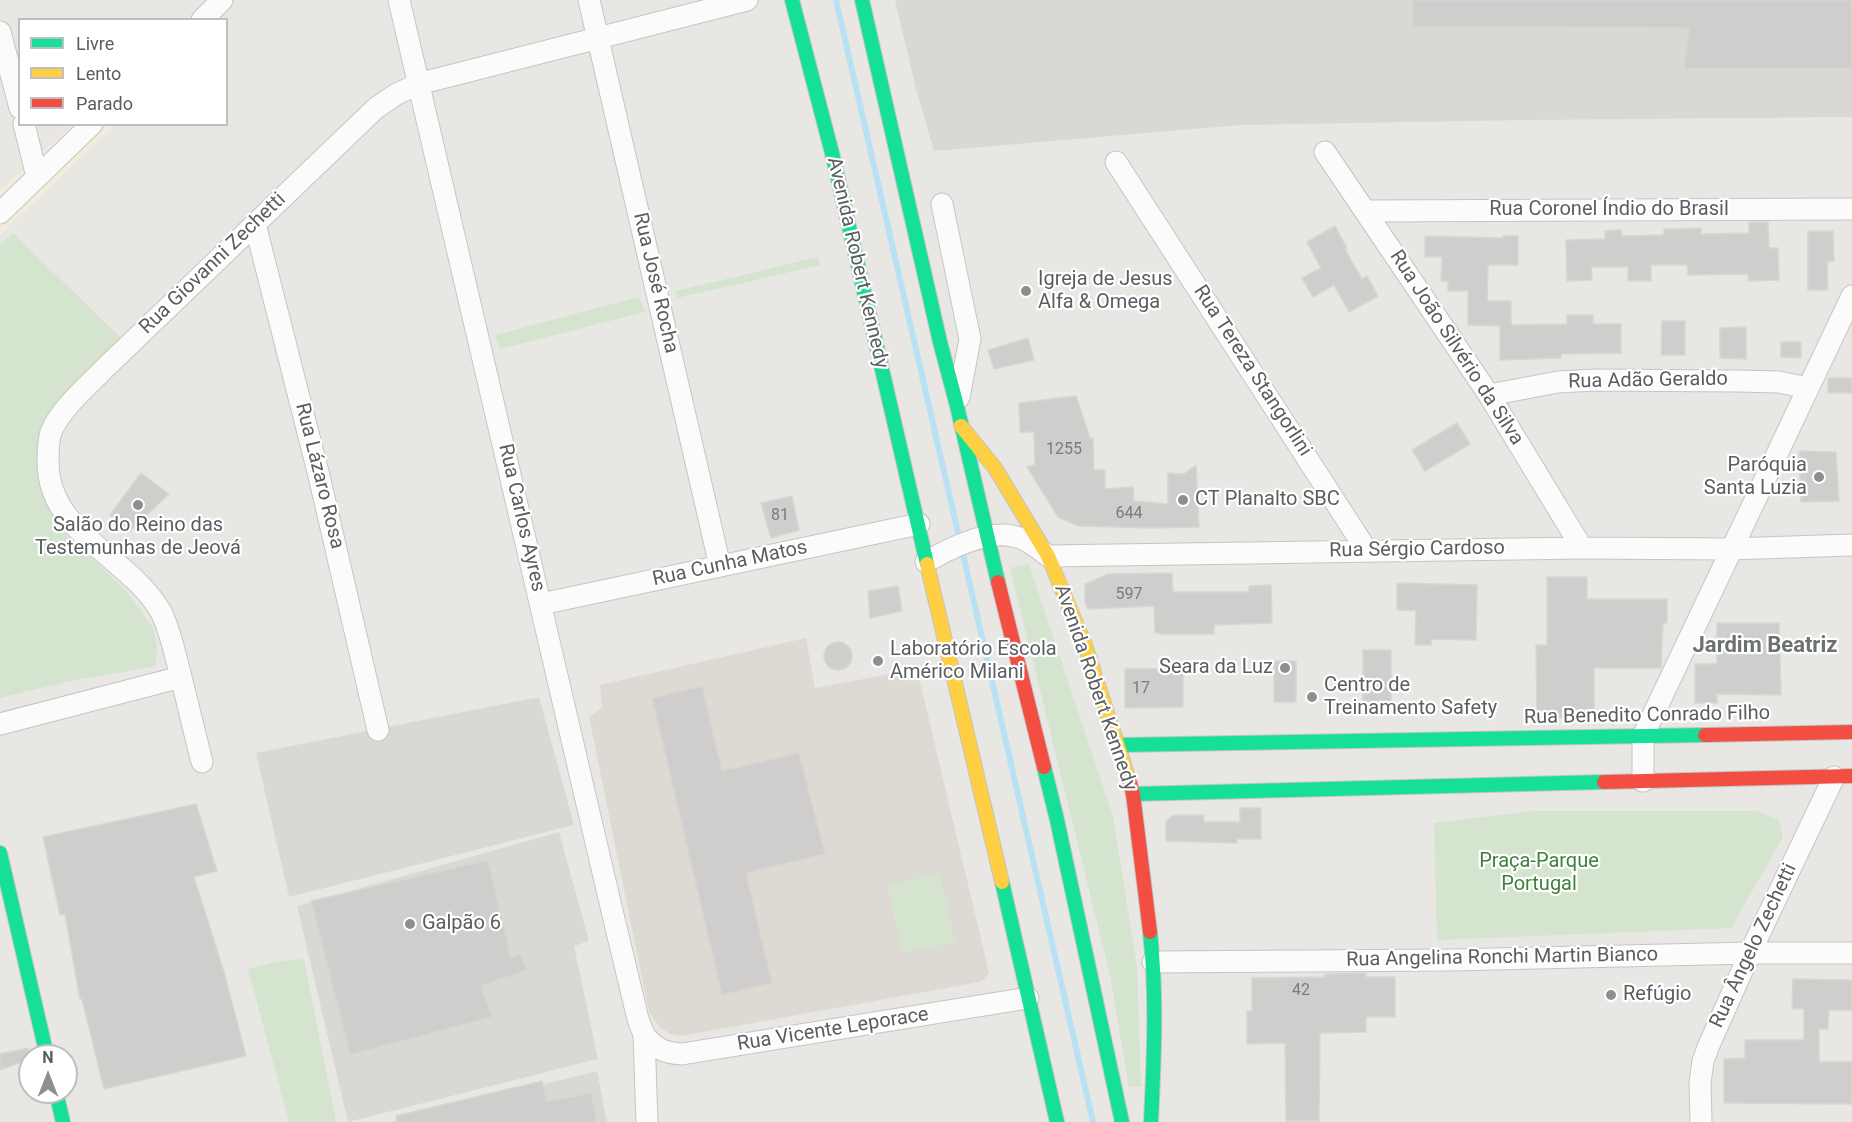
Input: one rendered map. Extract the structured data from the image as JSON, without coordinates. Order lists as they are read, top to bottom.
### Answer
{
  "streets": {
    "street": [
      "Rua Coronel Índio do Brasil",
      "Avenida Robert Kennedy",
      "Rua Giovanni Zechetti",
      "Rua José Rocha",
      "Rua João Silvério da Silva",
      "Rua Tereza Stangorlini",
      "Rua Adão Geraldo",
      "Rua Lázaro Rosa",
      "Rua Carlos Ayres",
      "Rua Sérgio Cardoso",
      "Rua Cunha Matos",
      "Rua Benedito Conrado Filho",
      "Rua Ângelo Zechetti",
      "Rua Angelina Ronchi Martin Bianco",
      "Rua Vicente Leporace"
    ]
  },
  "crossings": [
    ["Rua Coronel Índio do Brasil", "Rua João Silvério da Silva"],
    ["Avenida Robert Kennedy", "Rua Sérgio Cardoso"],
    ["Avenida Robert Kennedy", "Rua Cunha Matos"],
    ["Avenida Robert Kennedy", "Rua Benedito Conrado Filho"],
    ["Avenida Robert Kennedy", "Rua Angelina Ronchi Martin Bianco"],
    ["Avenida Robert Kennedy", "Rua Vicente Leporace"],
    ["Rua Giovanni Zechetti", "Rua José Rocha"],
    ["Rua Giovanni Zechetti", "Rua Lázaro Rosa"],
    ["Rua Giovanni Zechetti", "Rua Carlos Ayres"],
    ["Rua José Rocha", "Rua Cunha Matos"],
    ["Rua João Silvério da Silva", "Rua Adão Geraldo"],
    ["Rua João Silvério da Silva", "Rua Sérgio Cardoso"],
    ["Rua Tereza Stangorlini", "Rua Sérgio Cardoso"],
    ["Rua Carlos Ayres", "Rua Cunha Matos"],
    ["Rua Carlos Ayres", "Rua Vicente Leporace"],
    ["Rua Ângelo Zechetti", "Rua Angelina Ronchi Martin Bianco"]
  ],
  "districts": ["Jardim Beatriz"],
  "parks": ["Praça-Parque Portugal"],
  "places": [
    "Igreja de Jesus Alfa & Omega",
    "Paróquia Santa Luzia",
    "CT Planalto SBC",
    "Salão do Reino das Testemunhas de Jeová",
    "Laboratório Escola Américo Milani",
    "Seara da Luz",
    "Centro de Treinamento Safety",
    "Galpão 6",
    "Refúgio"
  ],
  "house_numbers": [
    "1255",
    "644",
    "81",
    "597",
    "17",
    "42"
  ],
  "legend": ["Livre", "Lento", "Parado"],
  "north": "top"
}
